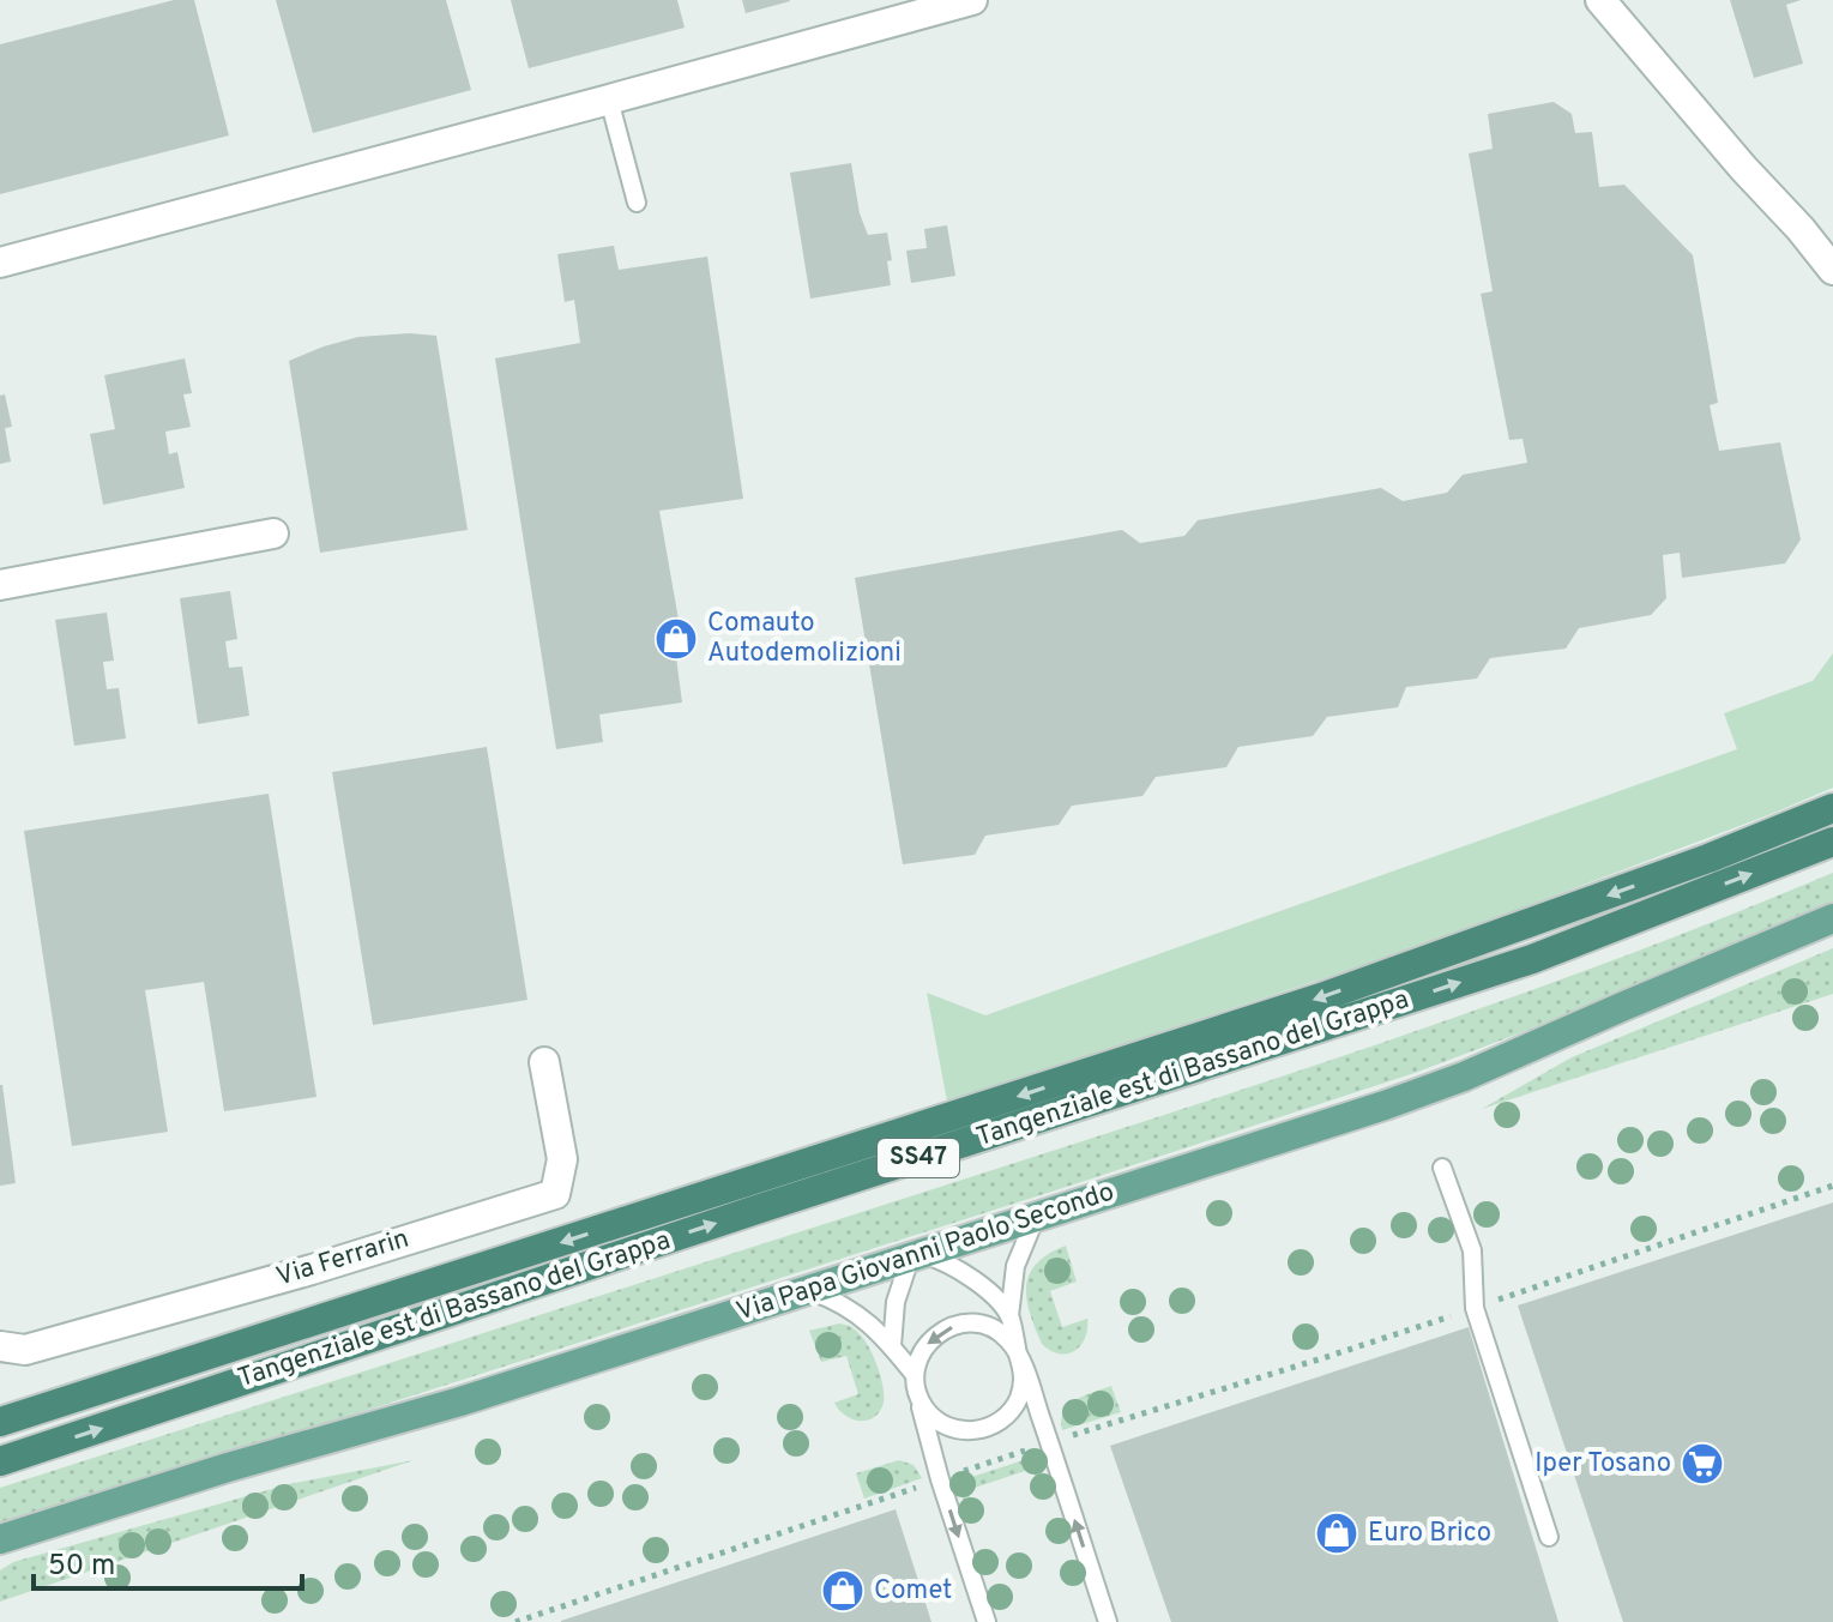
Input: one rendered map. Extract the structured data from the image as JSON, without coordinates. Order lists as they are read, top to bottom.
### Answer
{
  "streets": {
    "highway": ["Tangenziale est di Bassano del Grappa", "SS47"],
    "main road": ["Via Papa Giovanni Paolo Secondo"],
    "street": ["Via Ferrarin"]
  },
  "places": {
    "shop": ["Comauto Autodemolizioni", "Euro Brico", "Comet"],
    "supermarket": ["Iper Tosano"]
  },
  "scale_bar": "50 m"
}
